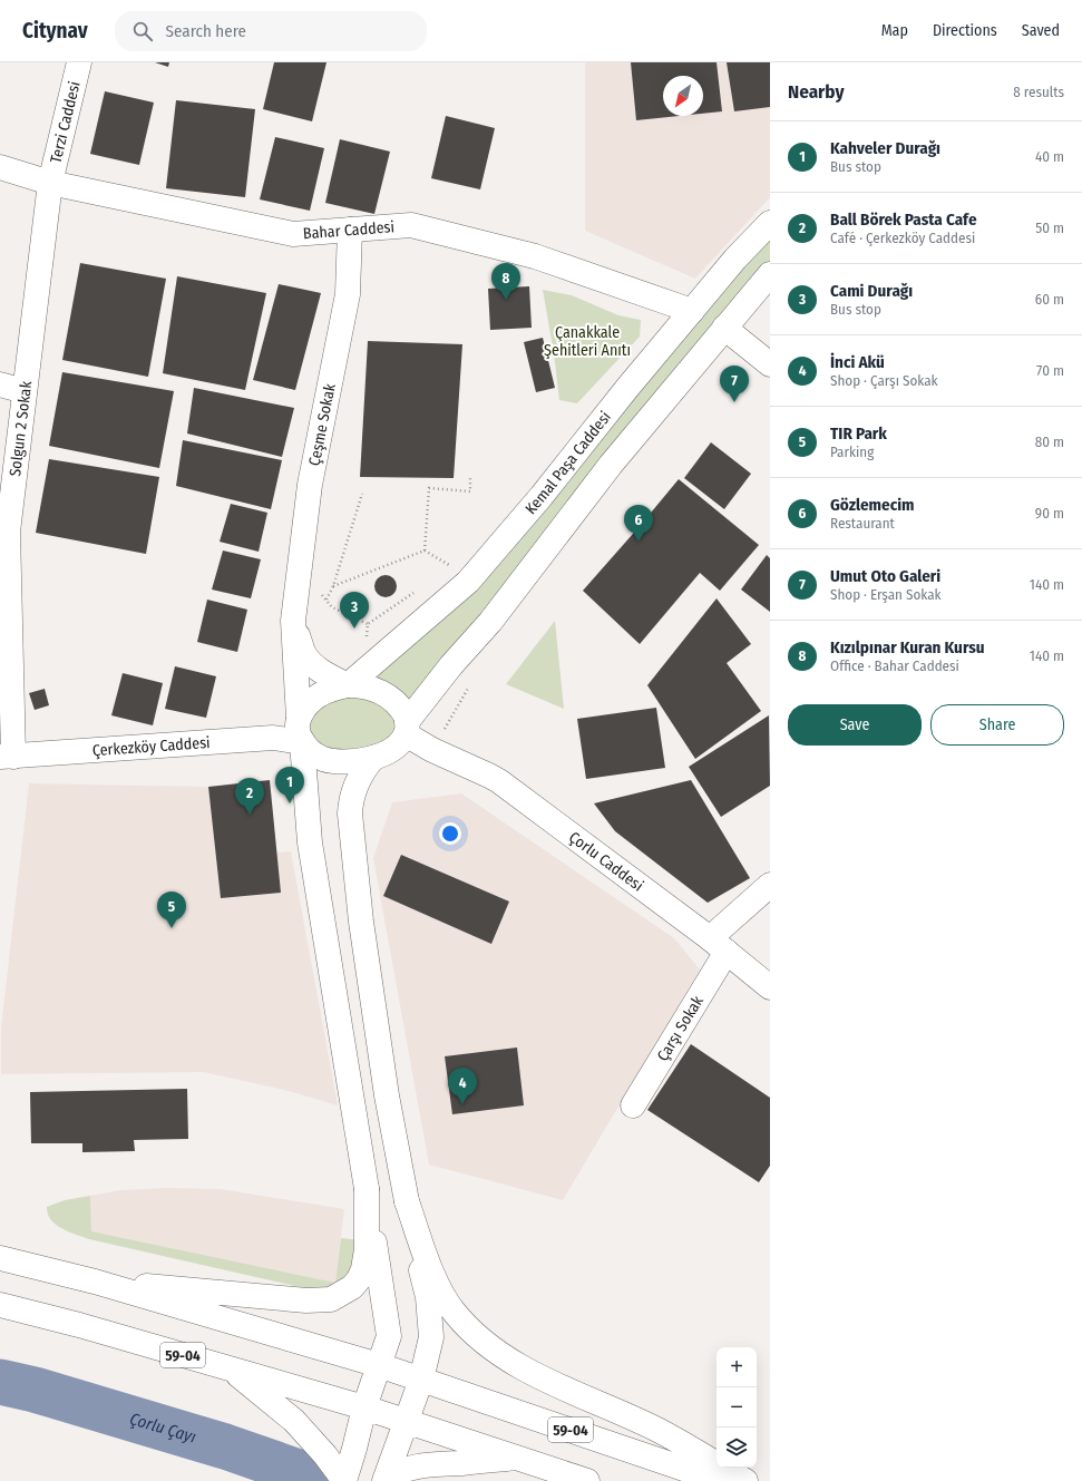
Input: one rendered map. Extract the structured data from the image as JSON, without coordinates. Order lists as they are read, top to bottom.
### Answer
{
  "streets": {
    "main road": [
      "Terzi Caddesi",
      "Bahar Caddesi",
      "Çeşme Sokak",
      "Solgun 2 Sokak",
      "Kemal Paşa Caddesi",
      "Çerkezköy Caddesi",
      "Çorlu Caddesi",
      "Çarşı Sokak",
      "59-04"
    ]
  },
  "crossings": [
    ["Terzi Caddesi", "Bahar Caddesi"],
    ["Terzi Caddesi", "Solgun 2 Sokak"],
    ["Bahar Caddesi", "Çeşme Sokak"],
    ["Bahar Caddesi", "Solgun 2 Sokak"],
    ["Bahar Caddesi", "Kemal Paşa Caddesi"],
    ["Solgun 2 Sokak", "Çerkezköy Caddesi"],
    ["Kemal Paşa Caddesi", "Çerkezköy Caddesi"],
    ["Kemal Paşa Caddesi", "Çorlu Caddesi"],
    ["Çerkezköy Caddesi", "Çorlu Caddesi"],
    ["Çorlu Caddesi", "Çarşı Sokak"]
  ],
  "water": ["Çorlu Çayı"],
  "parks": ["Çanakkale Şehitleri Anıtı"],
  "north": "bottom left",
  "page": {
    "header": "Citynav",
    "search": "Search here",
    "nav": ["Map", "Directions", "Saved"],
    "heading": ["Nearby", "8 results"],
    "list": [
      {
        "mark": "1",
        "name": "Kahveler Durağı",
        "note": "Bus stop",
        "value": "40 m"
      },
      {
        "mark": "2",
        "name": "Ball Börek Pasta Cafe",
        "note": "Café · Çerkezköy Caddesi",
        "value": "50 m"
      },
      {
        "mark": "3",
        "name": "Cami Durağı",
        "note": "Bus stop",
        "value": "60 m"
      },
      {
        "mark": "4",
        "name": "İnci Akü",
        "note": "Shop · Çarşı Sokak",
        "value": "70 m"
      },
      {
        "mark": "5",
        "name": "TIR Park",
        "note": "Parking",
        "value": "80 m"
      },
      {
        "mark": "6",
        "name": "Gözlemecim",
        "note": "Restaurant",
        "value": "90 m"
      },
      {
        "mark": "7",
        "name": "Umut Oto Galeri",
        "note": "Shop · Erşan Sokak",
        "value": "140 m"
      },
      {
        "mark": "8",
        "name": "Kızılpınar Kuran Kursu",
        "note": "Office · Bahar Caddesi",
        "value": "140 m"
      }
    ],
    "pins": [
      "8",
      "7",
      "6",
      "3",
      "1",
      "2",
      "5",
      "4"
    ],
    "buttons": ["Save", "Share"],
    "map_buttons": ["+", "−"]
  }
}
